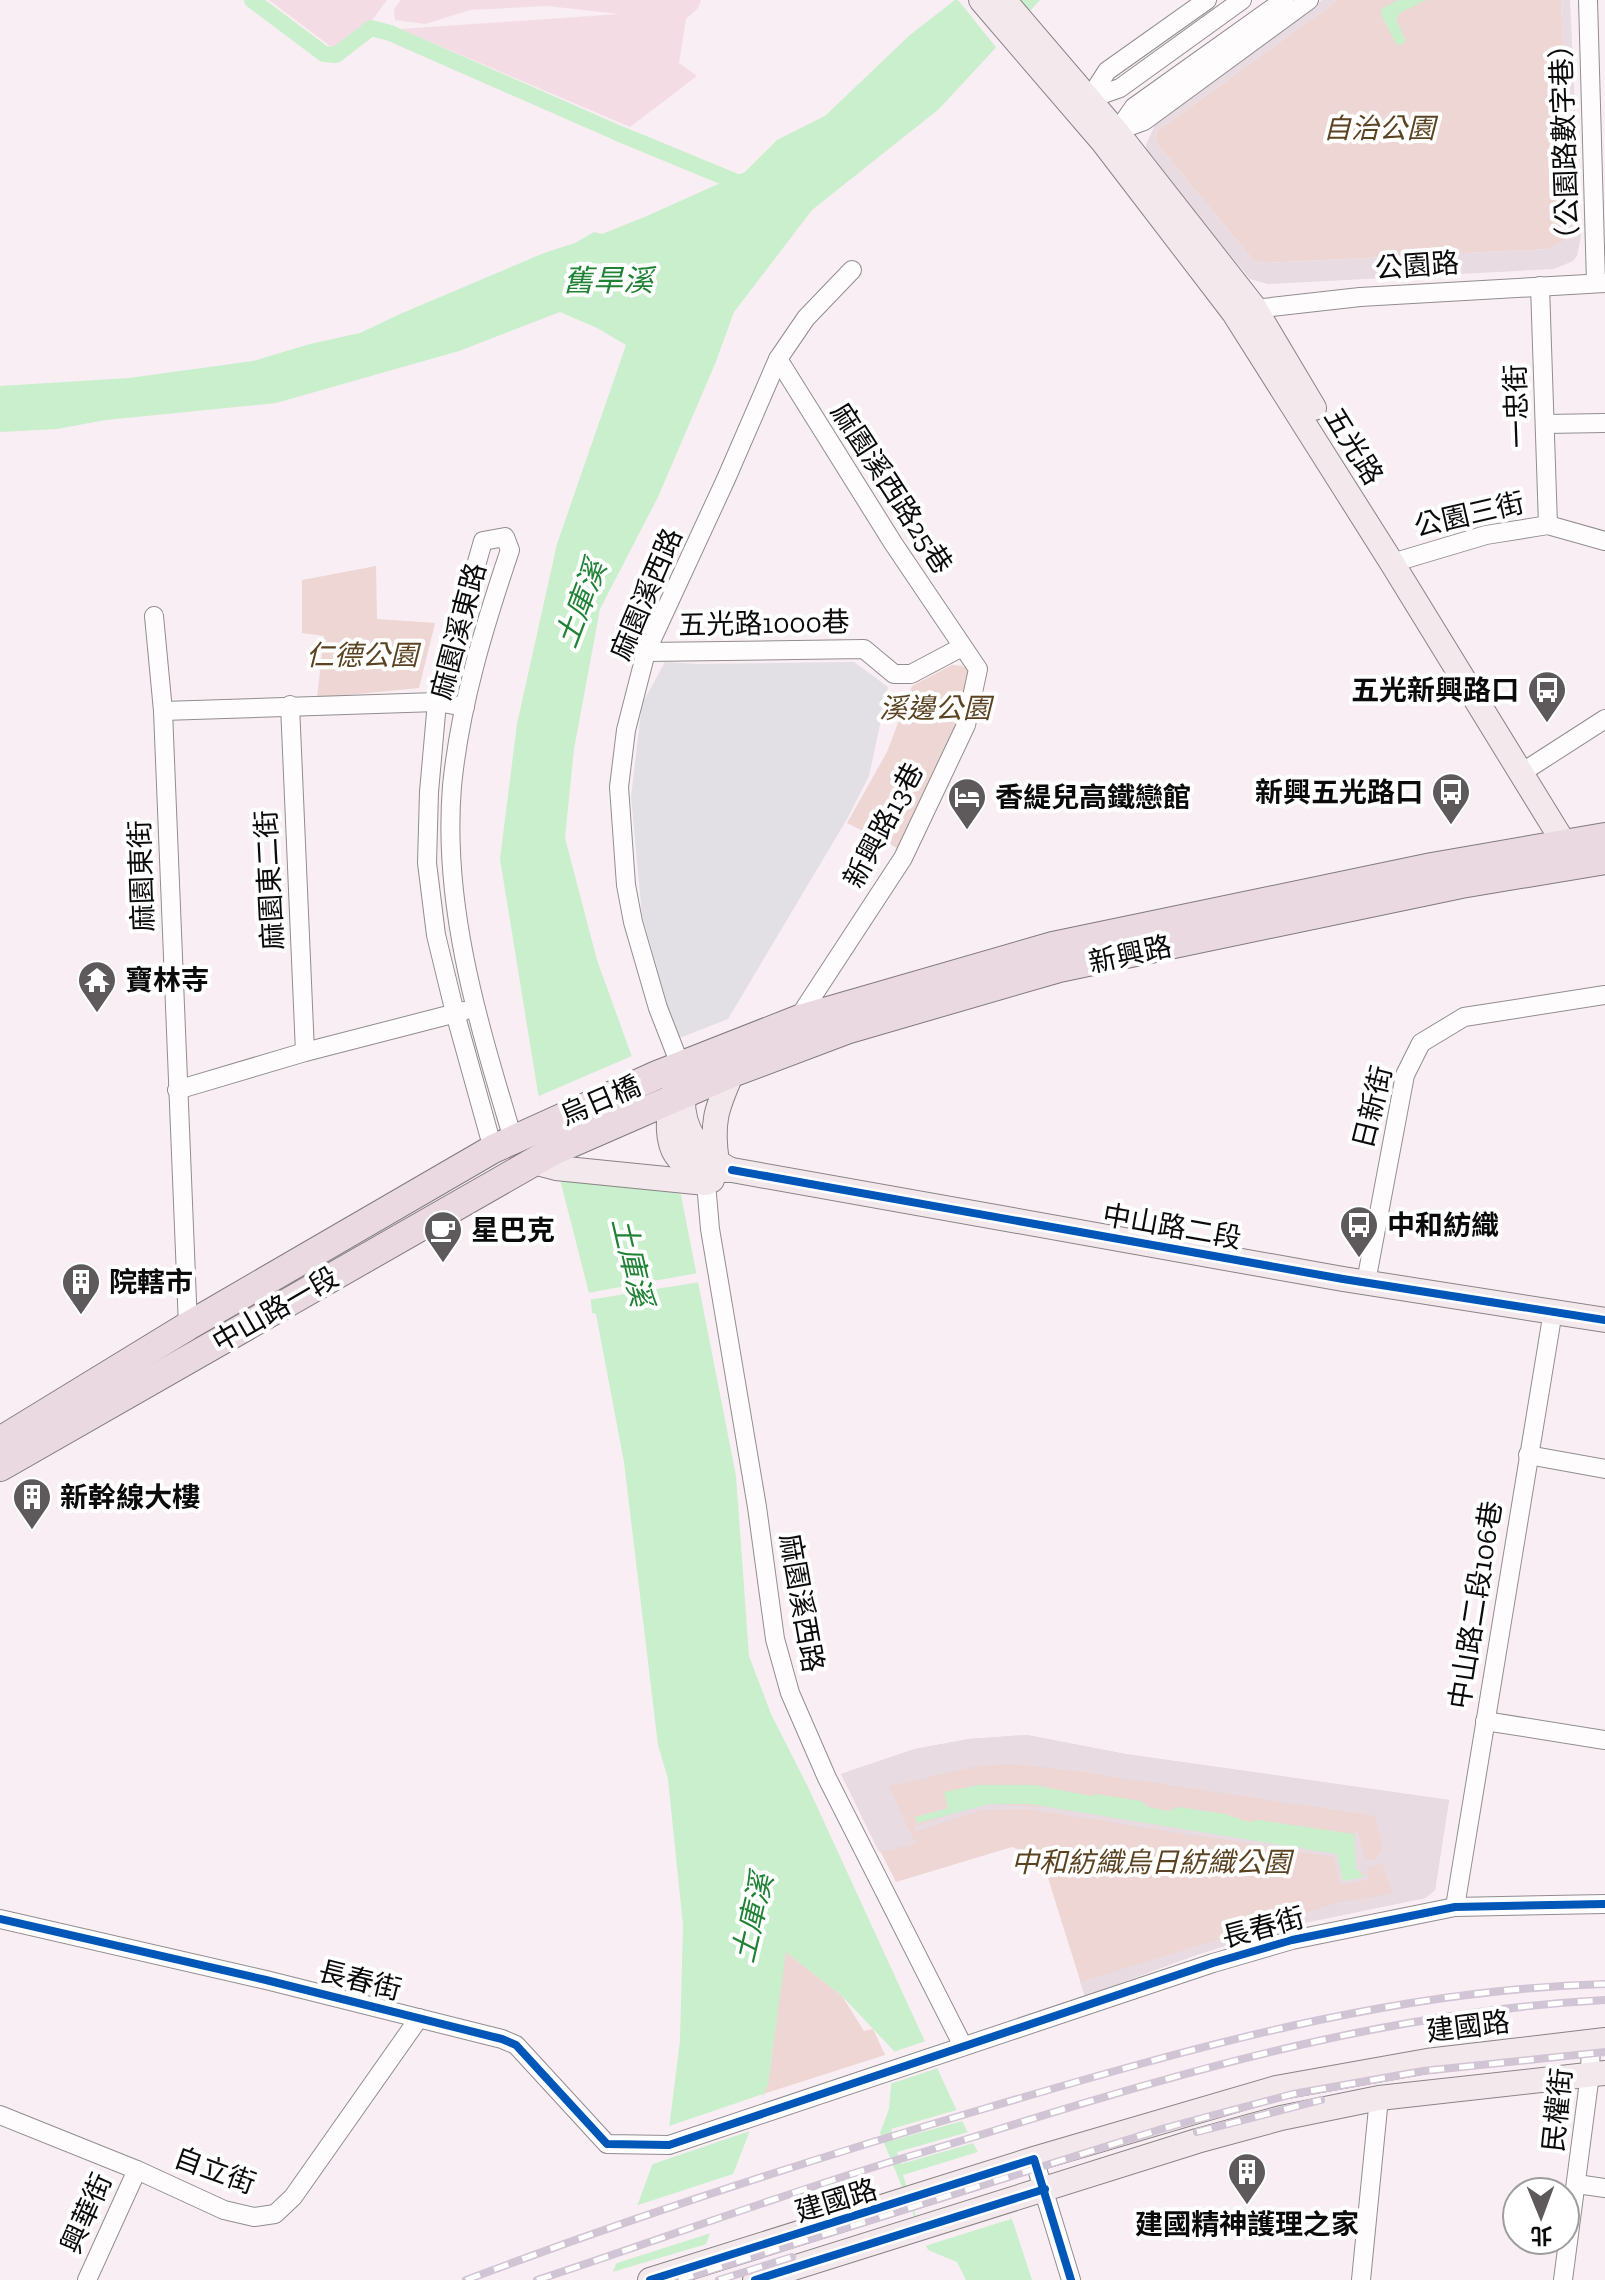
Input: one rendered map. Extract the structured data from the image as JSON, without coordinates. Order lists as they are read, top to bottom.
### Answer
{
  "streets": {
    "main road": [
      "五光路",
      "新興路",
      "烏日橋",
      "中山路二段",
      "中山路一段",
      "建國路"
    ],
    "street": [
      "（公園路數字巷）",
      "公園路",
      "一忠街",
      "麻園溪西路25巷",
      "公園三街",
      "麻園溪西路",
      "五光路1000巷",
      "麻園溪東路",
      "新興路13巷",
      "麻園東街",
      "麻園東二街",
      "日新街",
      "中山路二段106巷",
      "長春街",
      "民權街",
      "自立街",
      "興華街"
    ]
  },
  "crossings": [
    ["（公園路數字巷）", "公園路"],
    ["公園路", "一忠街"],
    ["公園路", "五光路"],
    ["一忠街", "公園三街"],
    ["五光路", "公園三街"],
    ["五光路", "新興路"],
    ["麻園溪西路25巷", "麻園溪西路"],
    ["麻園溪西路25巷", "五光路1000巷"],
    ["麻園溪西路25巷", "新興路13巷"],
    ["麻園溪西路", "五光路1000巷"],
    ["麻園溪西路", "新興路"],
    ["麻園溪西路", "烏日橋"],
    ["麻園溪西路", "中山路二段"],
    ["麻園溪西路", "長春街"],
    ["五光路1000巷", "新興路13巷"],
    ["麻園溪東路", "中山路一段"],
    ["新興路13巷", "新興路"],
    ["麻園東街", "中山路一段"],
    ["新興路", "烏日橋"],
    ["新興路", "中山路二段"],
    ["烏日橋", "中山路二段"],
    ["烏日橋", "中山路一段"],
    ["日新街", "中山路二段"],
    ["中山路二段", "中山路二段106巷"],
    ["中山路二段106巷", "長春街"],
    ["長春街", "自立街"],
    ["建國路", "民權街"],
    ["自立街", "興華街"]
  ],
  "water": ["舊旱溪", "土庫溪"],
  "parks": [
    "自治公園",
    "仁德公園",
    "溪邊公園",
    "中和紡織烏日紡織公園"
  ],
  "places": {
    "bus stop": ["五光新興路口", "新興五光路口", "中和紡織"],
    "hotel": ["香緹兒高鐵戀館"],
    "temple": ["寶林寺"],
    "cafe": ["星巴克"],
    "building": ["院轄市", "新幹線大樓", "建國精神護理之家"]
  },
  "north": "bottom"
}
